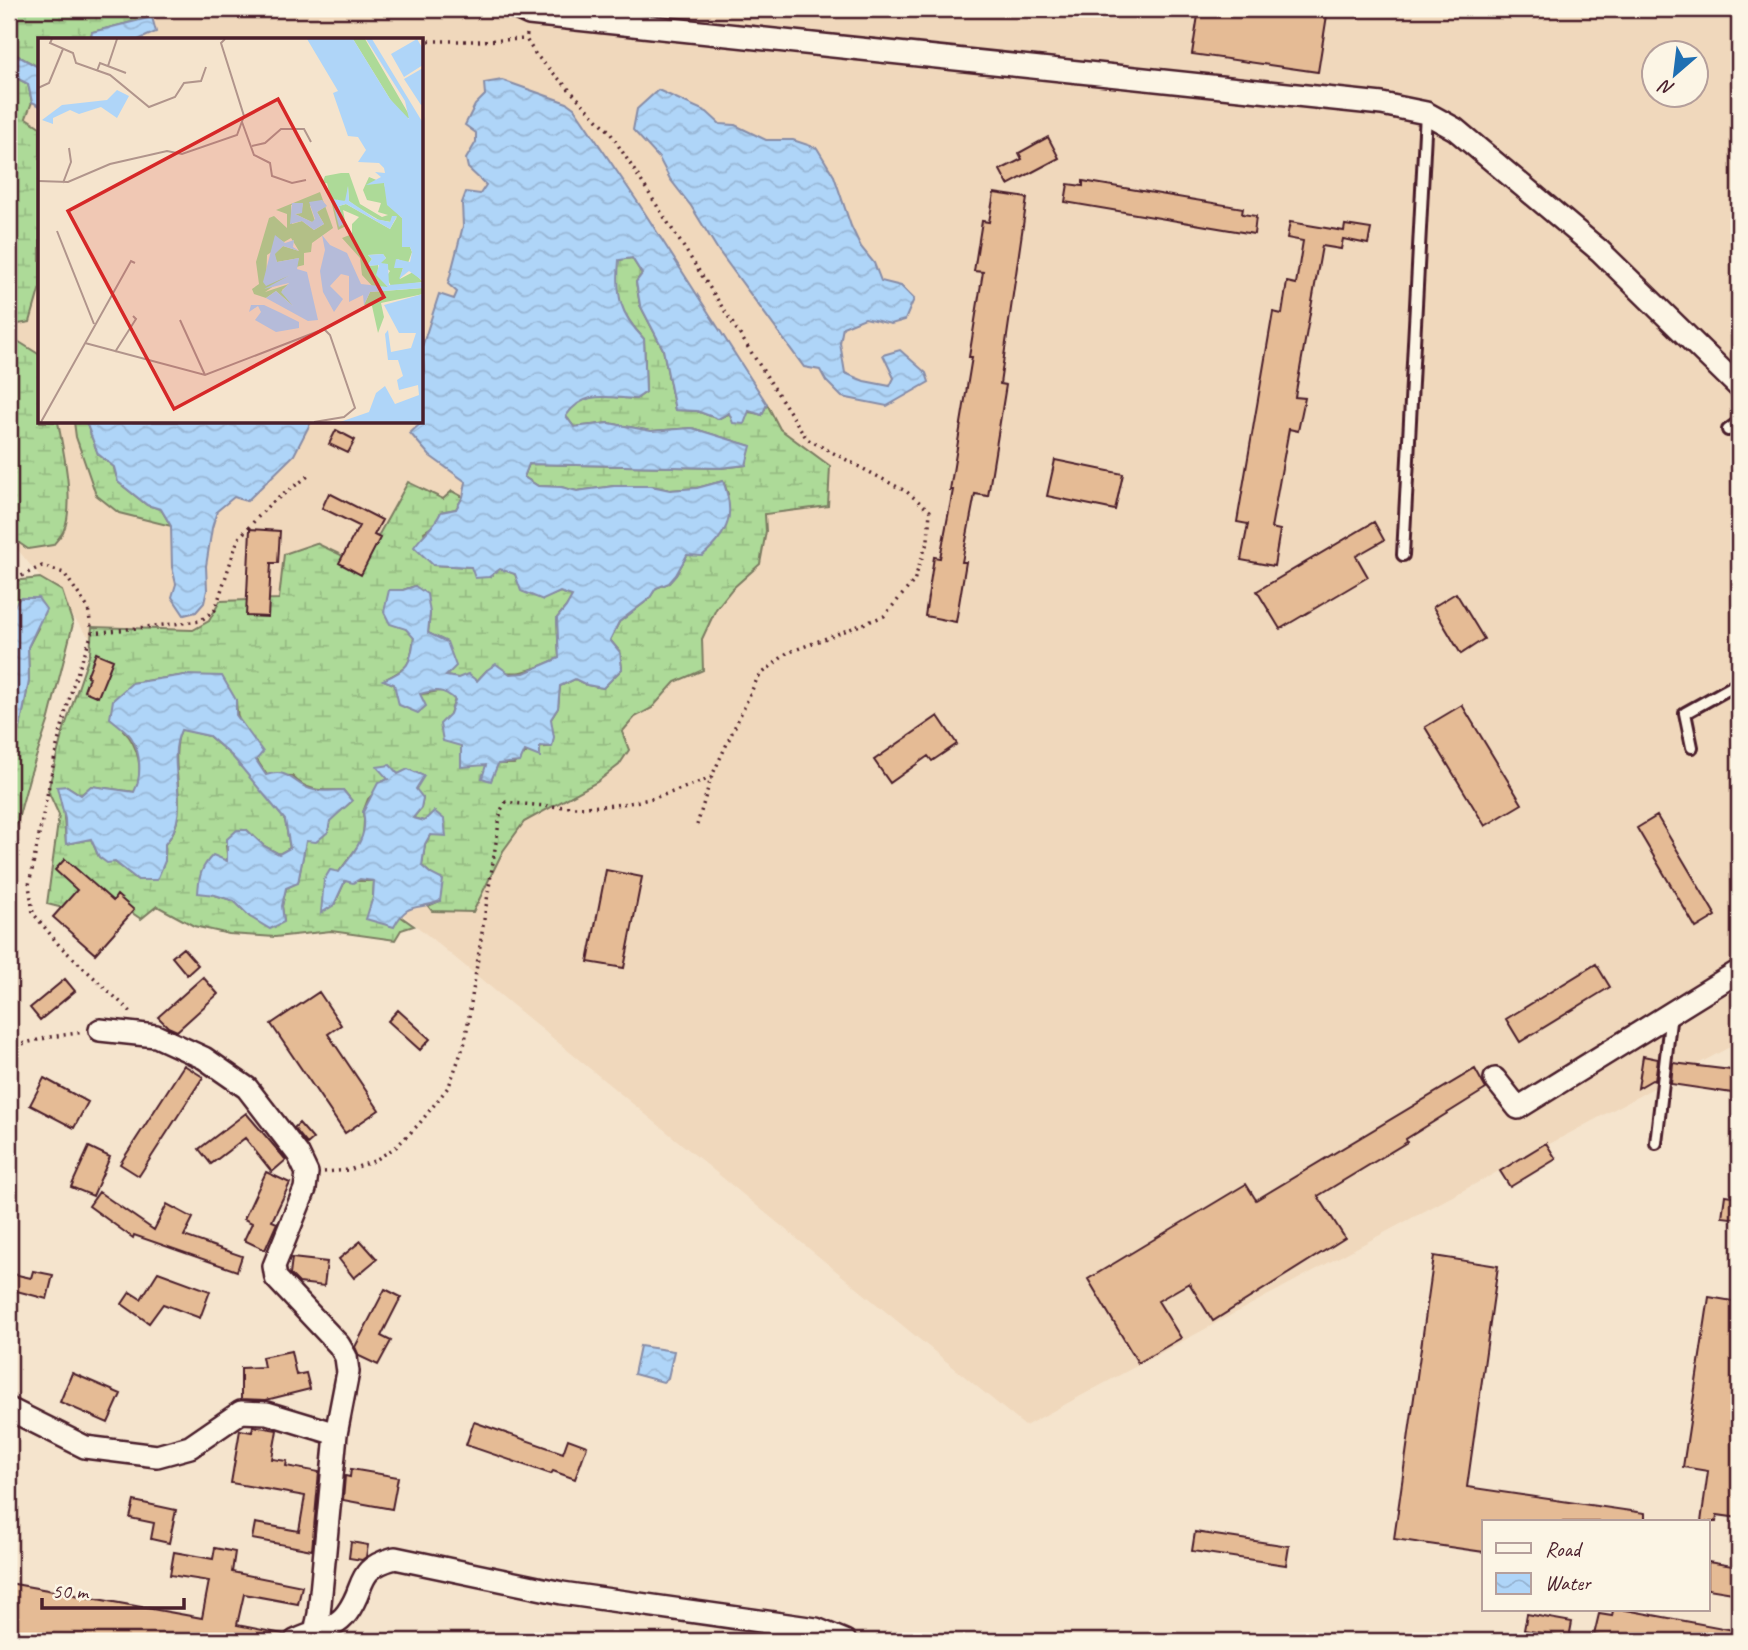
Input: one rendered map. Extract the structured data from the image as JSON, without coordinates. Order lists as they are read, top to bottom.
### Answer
{
  "legend": ["Road", "Water"],
  "scale_bar": "50 m",
  "north": "bottom left"
}
